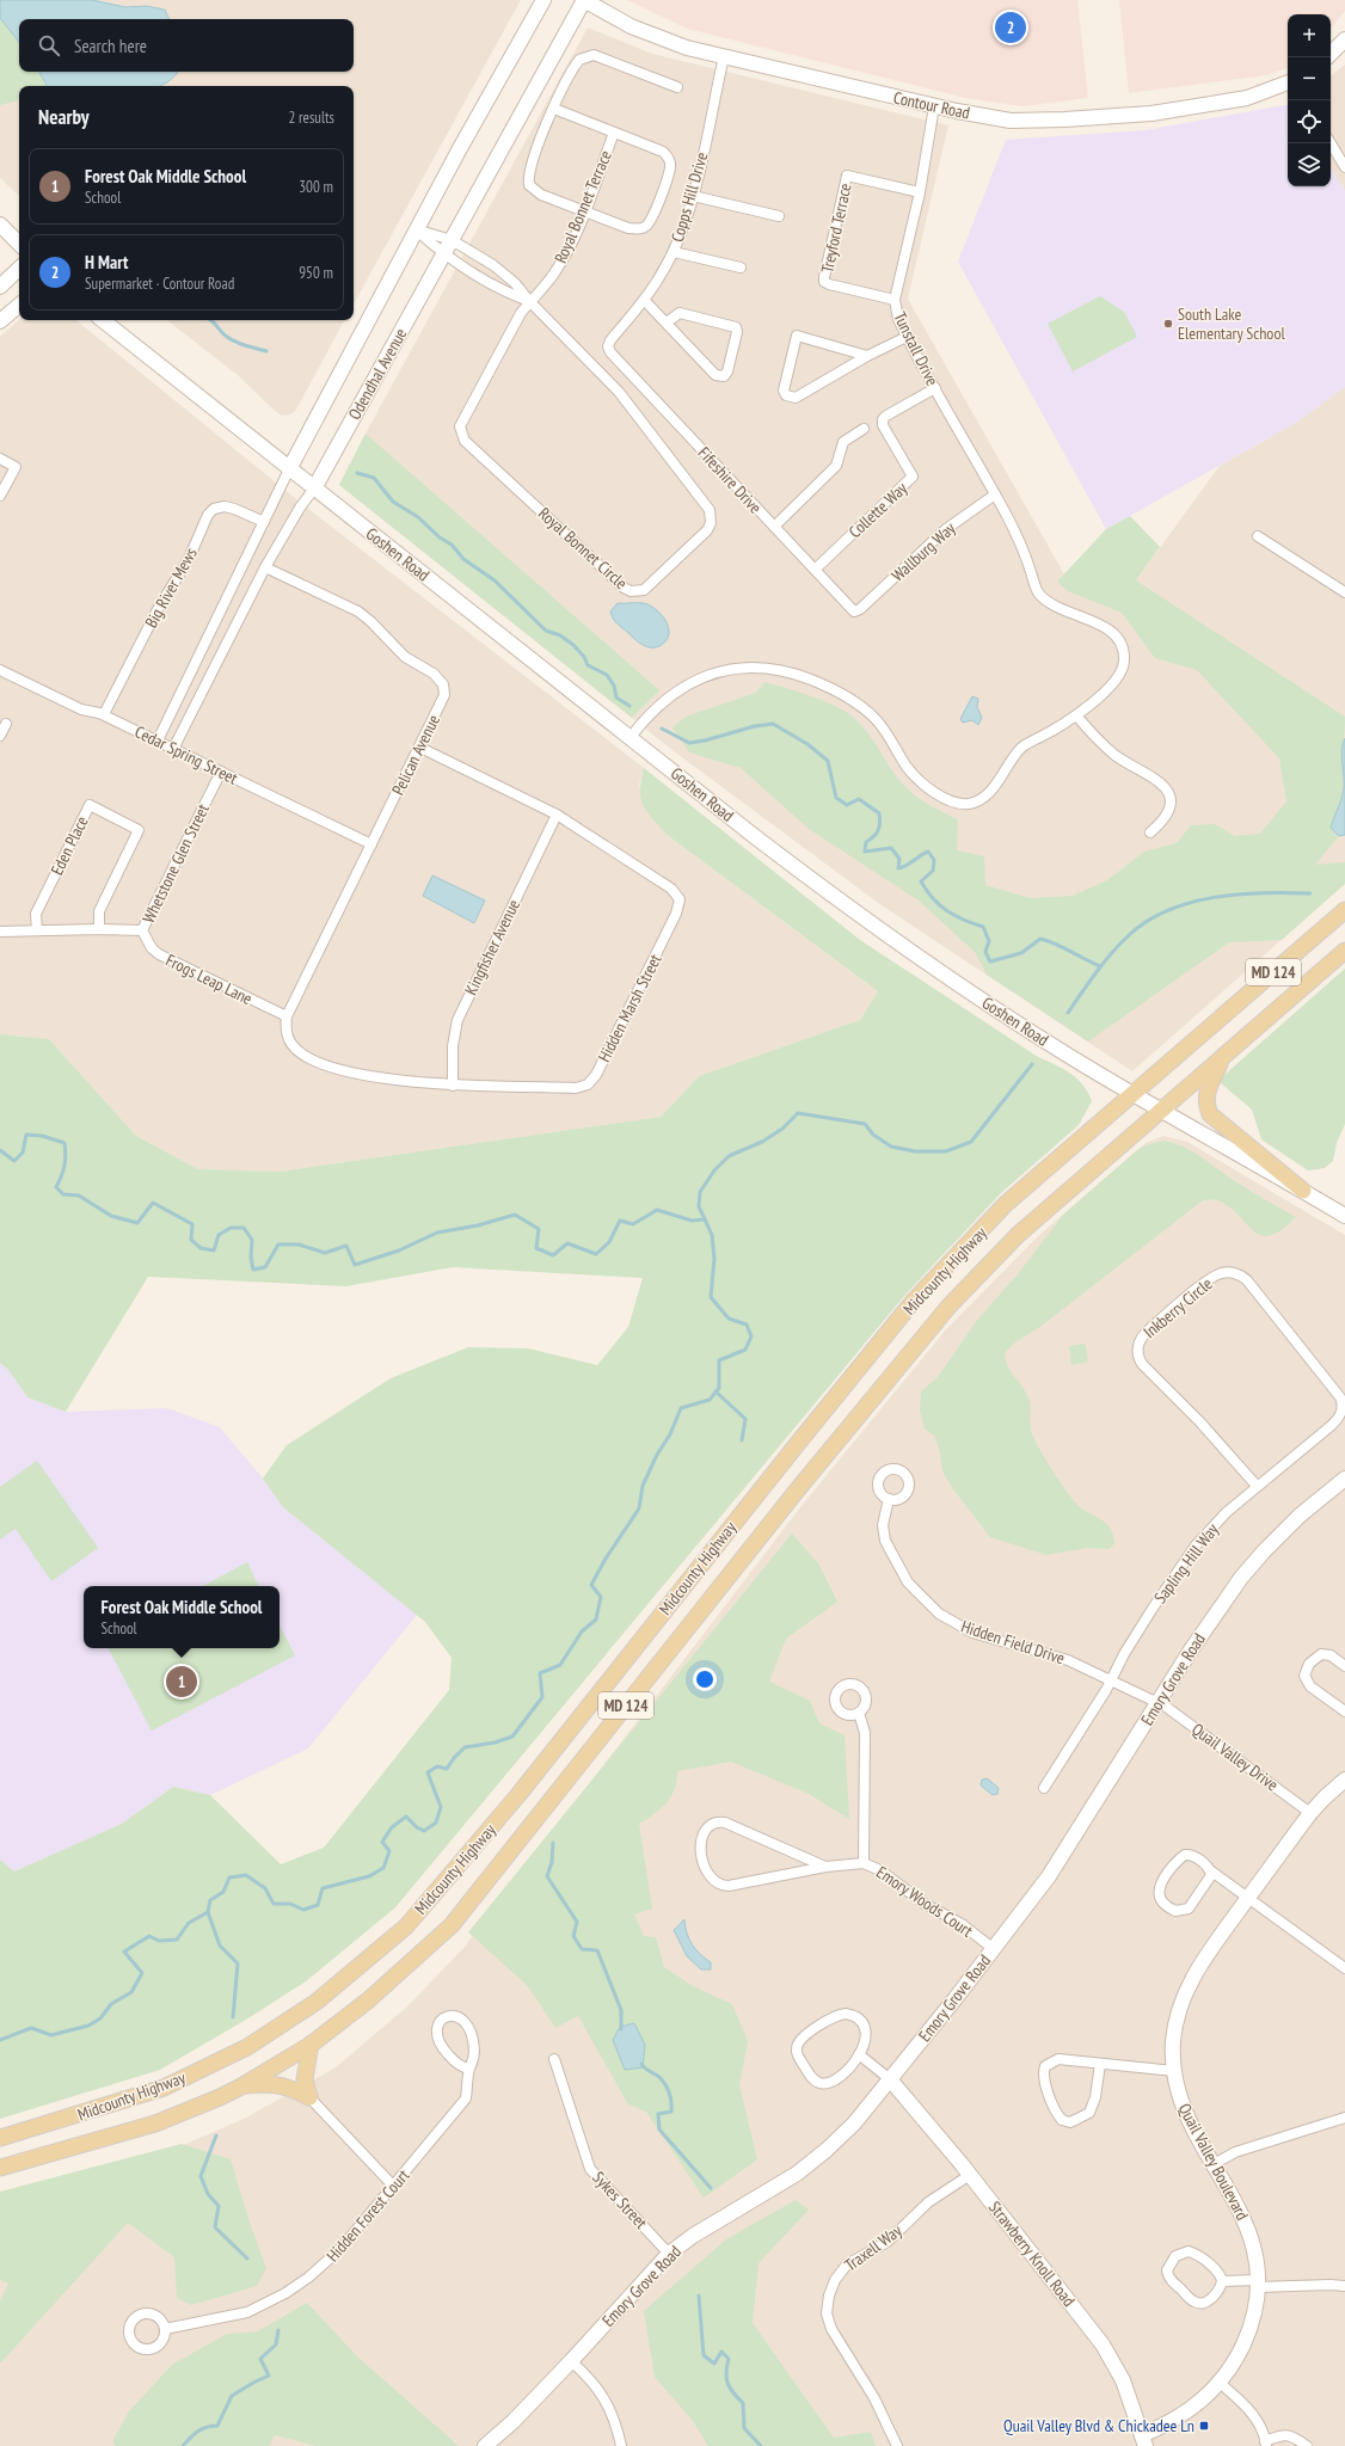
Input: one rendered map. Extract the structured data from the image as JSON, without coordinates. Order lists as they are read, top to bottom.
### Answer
{
  "streets": {
    "main road": ["MD 124", "Midcounty Highway"],
    "street": [
      "Contour Road",
      "Copps Hill Drive",
      "Royal Bonnet Terrace",
      "Treyford Terrace",
      "Tunstall Drive",
      "Odendhal Avenue",
      "Fifeshire Drive",
      "Collette Way",
      "Royal Bonnet Circle",
      "Wallburg Way",
      "Goshen Road",
      "Big River Mews",
      "Cedar Spring Street",
      "Pelican Avenue",
      "Eden Place",
      "Whetstone Glen Street",
      "Kingfisher Avenue",
      "Frogs Leap Lane",
      "Hidden Marsh Street",
      "Inkberry Circle",
      "Sapling Hill Way",
      "Hidden Field Drive",
      "Emory Grove Road",
      "Quail Valley Drive",
      "Emory Woods Court",
      "Quail Valley Boulevard",
      "Sykes Street",
      "Hidden Forest Court",
      "Traxell Way",
      "Strawberry Knoll Road"
    ]
  },
  "crossings": [
    ["Contour Road", "Copps Hill Drive"],
    ["Contour Road", "Tunstall Drive"],
    ["Contour Road", "Odendhal Avenue"],
    ["Copps Hill Drive", "Fifeshire Drive"],
    ["Royal Bonnet Terrace", "Royal Bonnet Circle"],
    ["Treyford Terrace", "Tunstall Drive"],
    ["Tunstall Drive", "Collette Way"],
    ["Tunstall Drive", "Wallburg Way"],
    ["Tunstall Drive", "Goshen Road"],
    ["Odendhal Avenue", "Royal Bonnet Circle"],
    ["Odendhal Avenue", "Goshen Road"],
    ["Odendhal Avenue", "Cedar Spring Street"],
    ["Odendhal Avenue", "Pelican Avenue"],
    ["Fifeshire Drive", "Collette Way"],
    ["Fifeshire Drive", "Wallburg Way"],
    ["Goshen Road", "Midcounty Highway"],
    ["Big River Mews", "Cedar Spring Street"],
    ["Cedar Spring Street", "Pelican Avenue"],
    ["Cedar Spring Street", "Whetstone Glen Street"],
    ["Pelican Avenue", "Frogs Leap Lane"],
    ["Pelican Avenue", "Hidden Marsh Street"],
    ["Eden Place", "Whetstone Glen Street"],
    ["Whetstone Glen Street", "Frogs Leap Lane"],
    ["Kingfisher Avenue", "Hidden Marsh Street"],
    ["Frogs Leap Lane", "Hidden Marsh Street"],
    ["Inkberry Circle", "Sapling Hill Way"],
    ["Sapling Hill Way", "Hidden Field Drive"],
    ["Hidden Field Drive", "Emory Grove Road"],
    ["Hidden Field Drive", "Quail Valley Drive"],
    ["Emory Grove Road", "Quail Valley Drive"],
    ["Emory Grove Road", "Emory Woods Court"],
    ["Emory Grove Road", "Sykes Street"],
    ["Emory Grove Road", "Strawberry Knoll Road"],
    ["Quail Valley Drive", "Quail Valley Boulevard"],
    ["Quail Valley Boulevard", "Strawberry Knoll Road"],
    ["Traxell Way", "Strawberry Knoll Road"]
  ],
  "places": {
    "other": ["South Lake Elementary School"],
    "transit": ["Quail Valley Blvd & Chickadee Ln"]
  },
  "page": {
    "pins": ["2", "1"],
    "map_buttons": ["+", "−"],
    "search": "Search here",
    "heading": ["Nearby", "2 results"],
    "list": [
      {
        "mark": "1",
        "name": "Forest Oak Middle School",
        "note": "School",
        "value": "300 m"
      },
      {
        "mark": "2",
        "name": "H Mart",
        "note": "Supermarket · Contour Road",
        "value": "950 m"
      }
    ],
    "popup": ["Forest Oak Middle School", "School"]
  }
}
